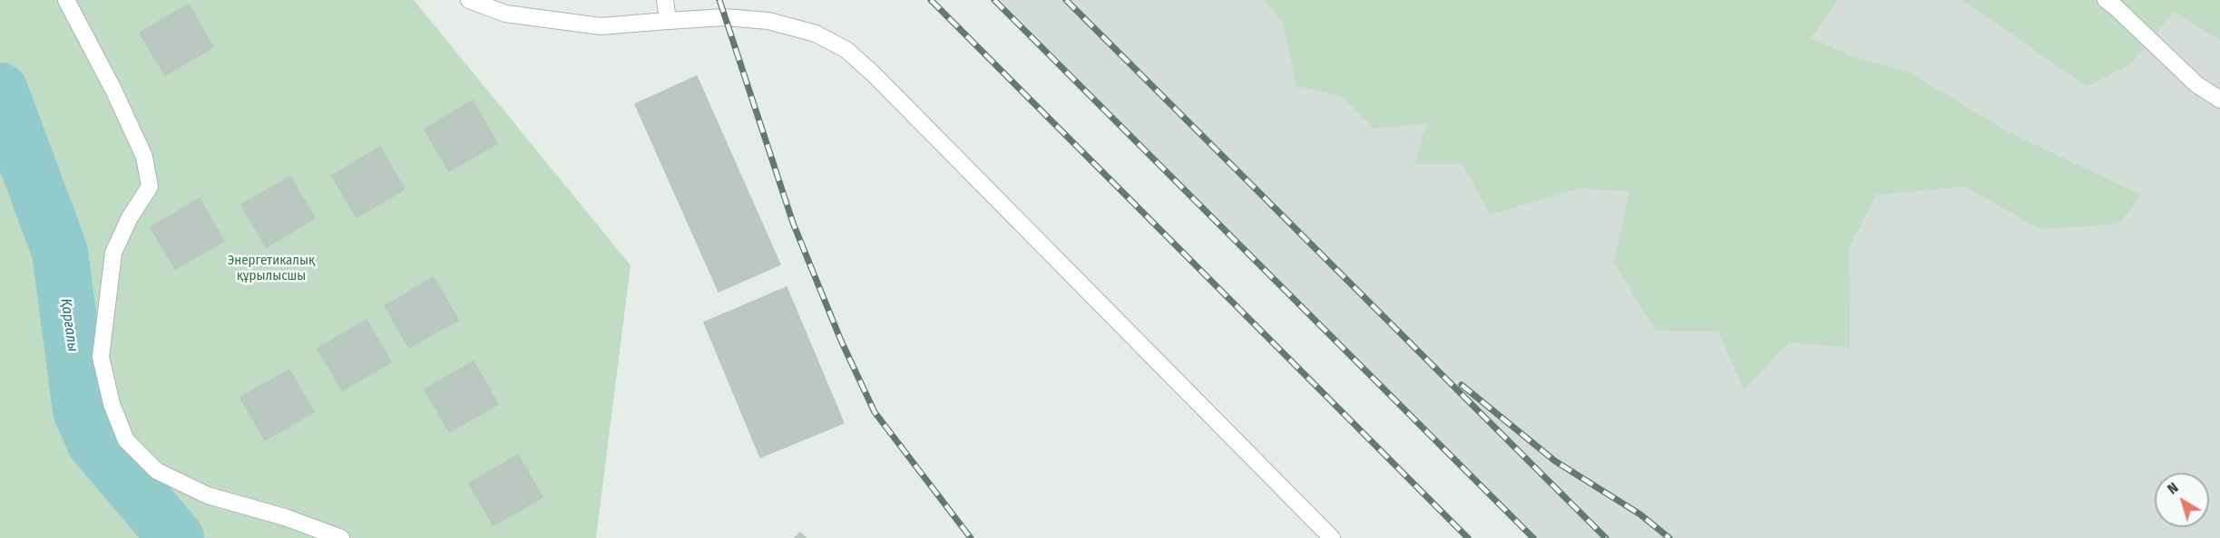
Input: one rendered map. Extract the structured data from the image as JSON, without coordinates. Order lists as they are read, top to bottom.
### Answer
{
  "water": ["Қарғалы"],
  "parks": ["Энергетикалық құрылысшы"],
  "north": "top left"
}
